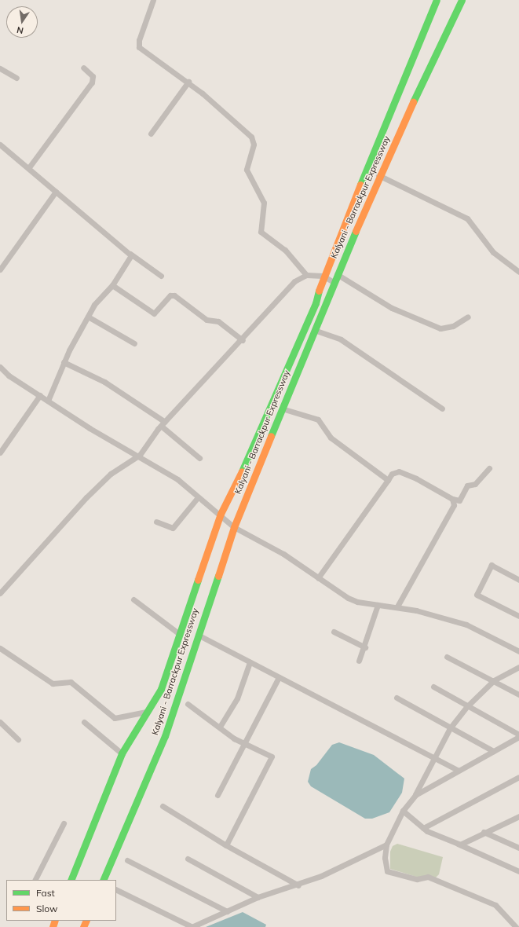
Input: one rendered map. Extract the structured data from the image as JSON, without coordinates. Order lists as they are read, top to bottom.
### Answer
{
  "streets": {
    "highway": ["Kalyani - Barrackpur Expressway"]
  },
  "legend": ["Fast", "Slow"],
  "north": "bottom"
}
